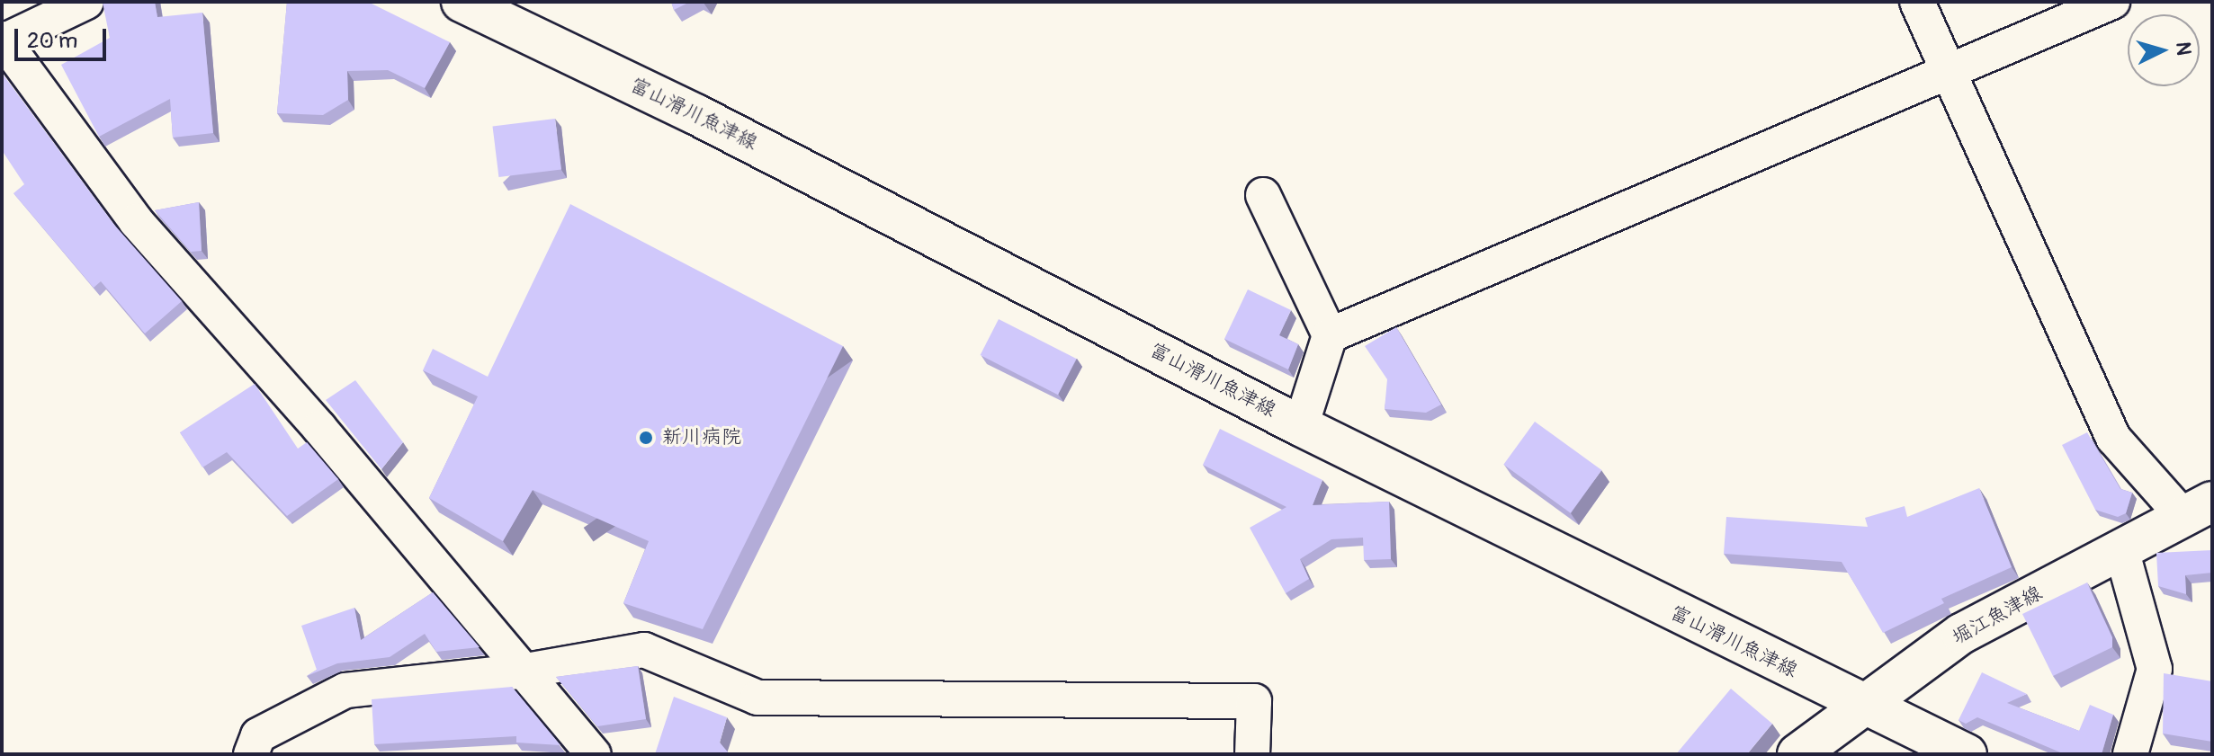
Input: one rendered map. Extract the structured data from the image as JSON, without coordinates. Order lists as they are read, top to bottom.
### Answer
{
  "streets": {
    "main road": ["富山滑川魚津線", "堀江魚津線"]
  },
  "crossings": [
    ["富山滑川魚津線", "堀江魚津線"]
  ],
  "places": ["新川病院"],
  "scale_bar": "20 m",
  "north": "right"
}
